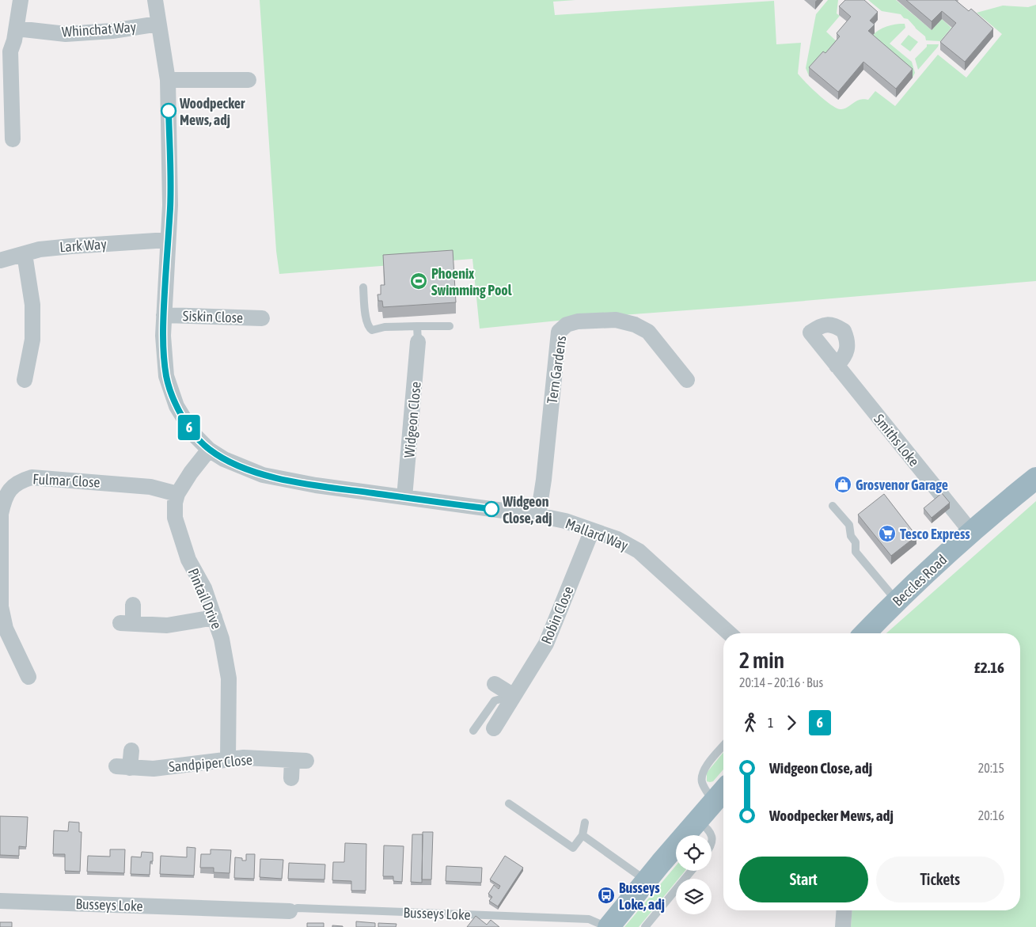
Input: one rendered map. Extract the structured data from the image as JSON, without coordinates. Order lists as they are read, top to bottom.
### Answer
{
  "streets": {
    "highway": ["Beccles Road"],
    "street": [
      "Whinchat Way",
      "Lark Way",
      "Siskin Close",
      "Tern Gardens",
      "Widgeon Close",
      "Smiths Loke",
      "Fulmar Close",
      "Mallard Way",
      "Pintail Drive",
      "Robin Close",
      "Sandpiper Close",
      "Busseys Loke"
    ]
  },
  "crossings": [
    ["Whinchat Way", "Mallard Way"],
    ["Lark Way", "Mallard Way"],
    ["Siskin Close", "Mallard Way"],
    ["Tern Gardens", "Mallard Way"],
    ["Widgeon Close", "Mallard Way"],
    ["Smiths Loke", "Beccles Road"],
    ["Fulmar Close", "Pintail Drive"],
    ["Mallard Way", "Pintail Drive"],
    ["Mallard Way", "Robin Close"],
    ["Pintail Drive", "Sandpiper Close"]
  ],
  "places": {
    "other": ["Woodpecker Mews, adj", "Widgeon Close, adj"],
    "sports": ["Phoenix Swimming Pool"],
    "shop": ["Grosvenor Garage"],
    "supermarket": ["Tesco Express"],
    "bus stop": ["Busseys Loke, adj"]
  },
  "lines": ["bus line 6"],
  "page": {
    "on_map": "6",
    "heading": ["2 min", "20:14 – 20:16 · Bus", "£2.16"],
    "legs": ["1", "6"],
    "list": [
      {
        "name": "Widgeon Close, adj",
        "value": "20:15"
      },
      {
        "name": "Woodpecker Mews, adj",
        "value": "20:16"
      }
    ],
    "buttons": ["Start", "Tickets"]
  }
}
